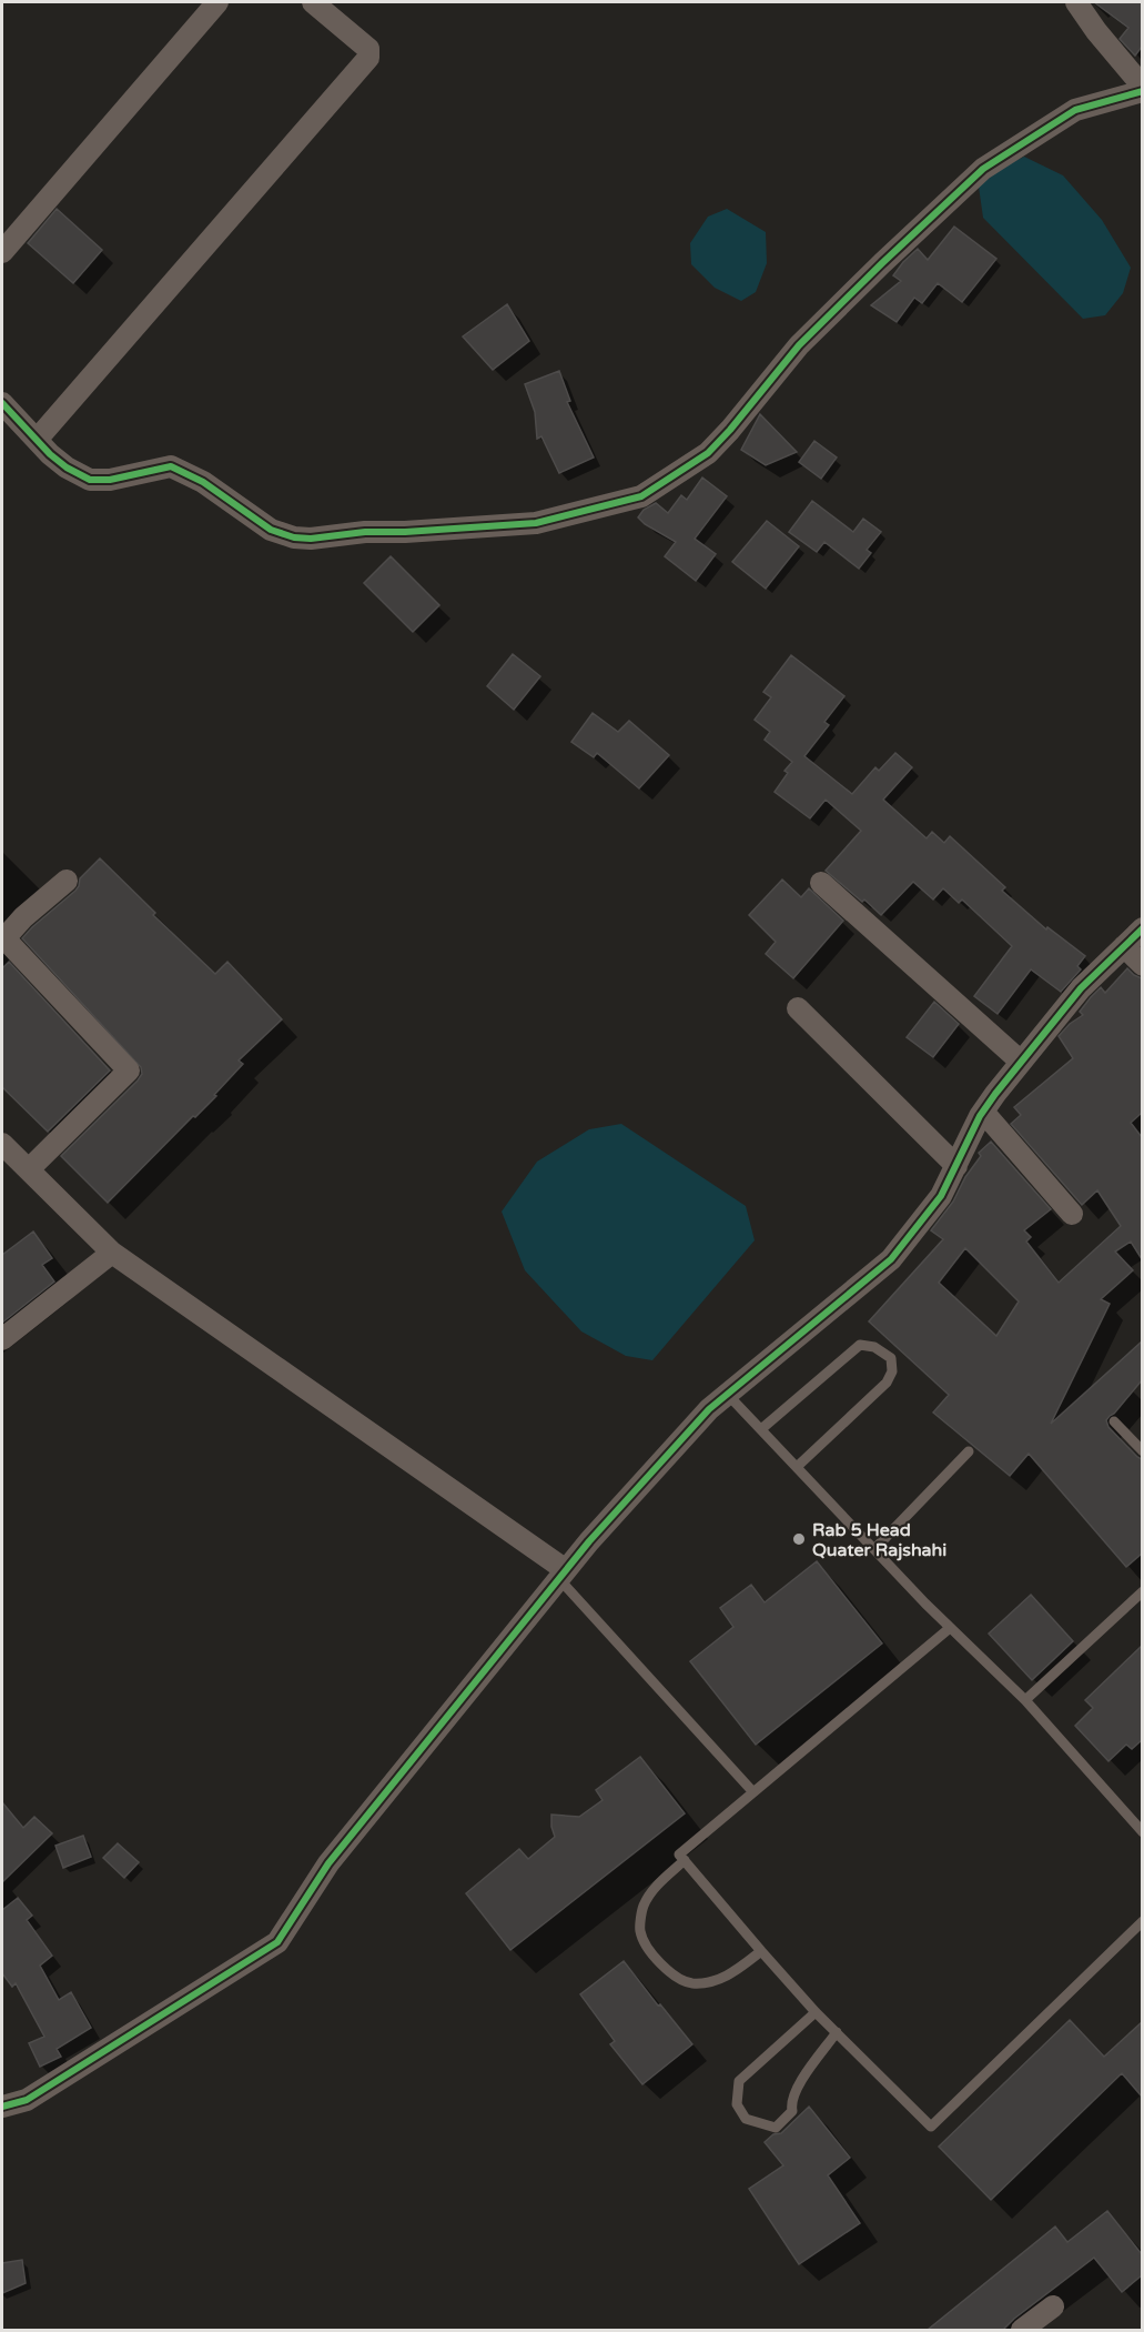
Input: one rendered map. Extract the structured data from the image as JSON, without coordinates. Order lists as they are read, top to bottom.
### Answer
{
  "places": ["Rab 5 Head Quater Rajshahi"]
}
